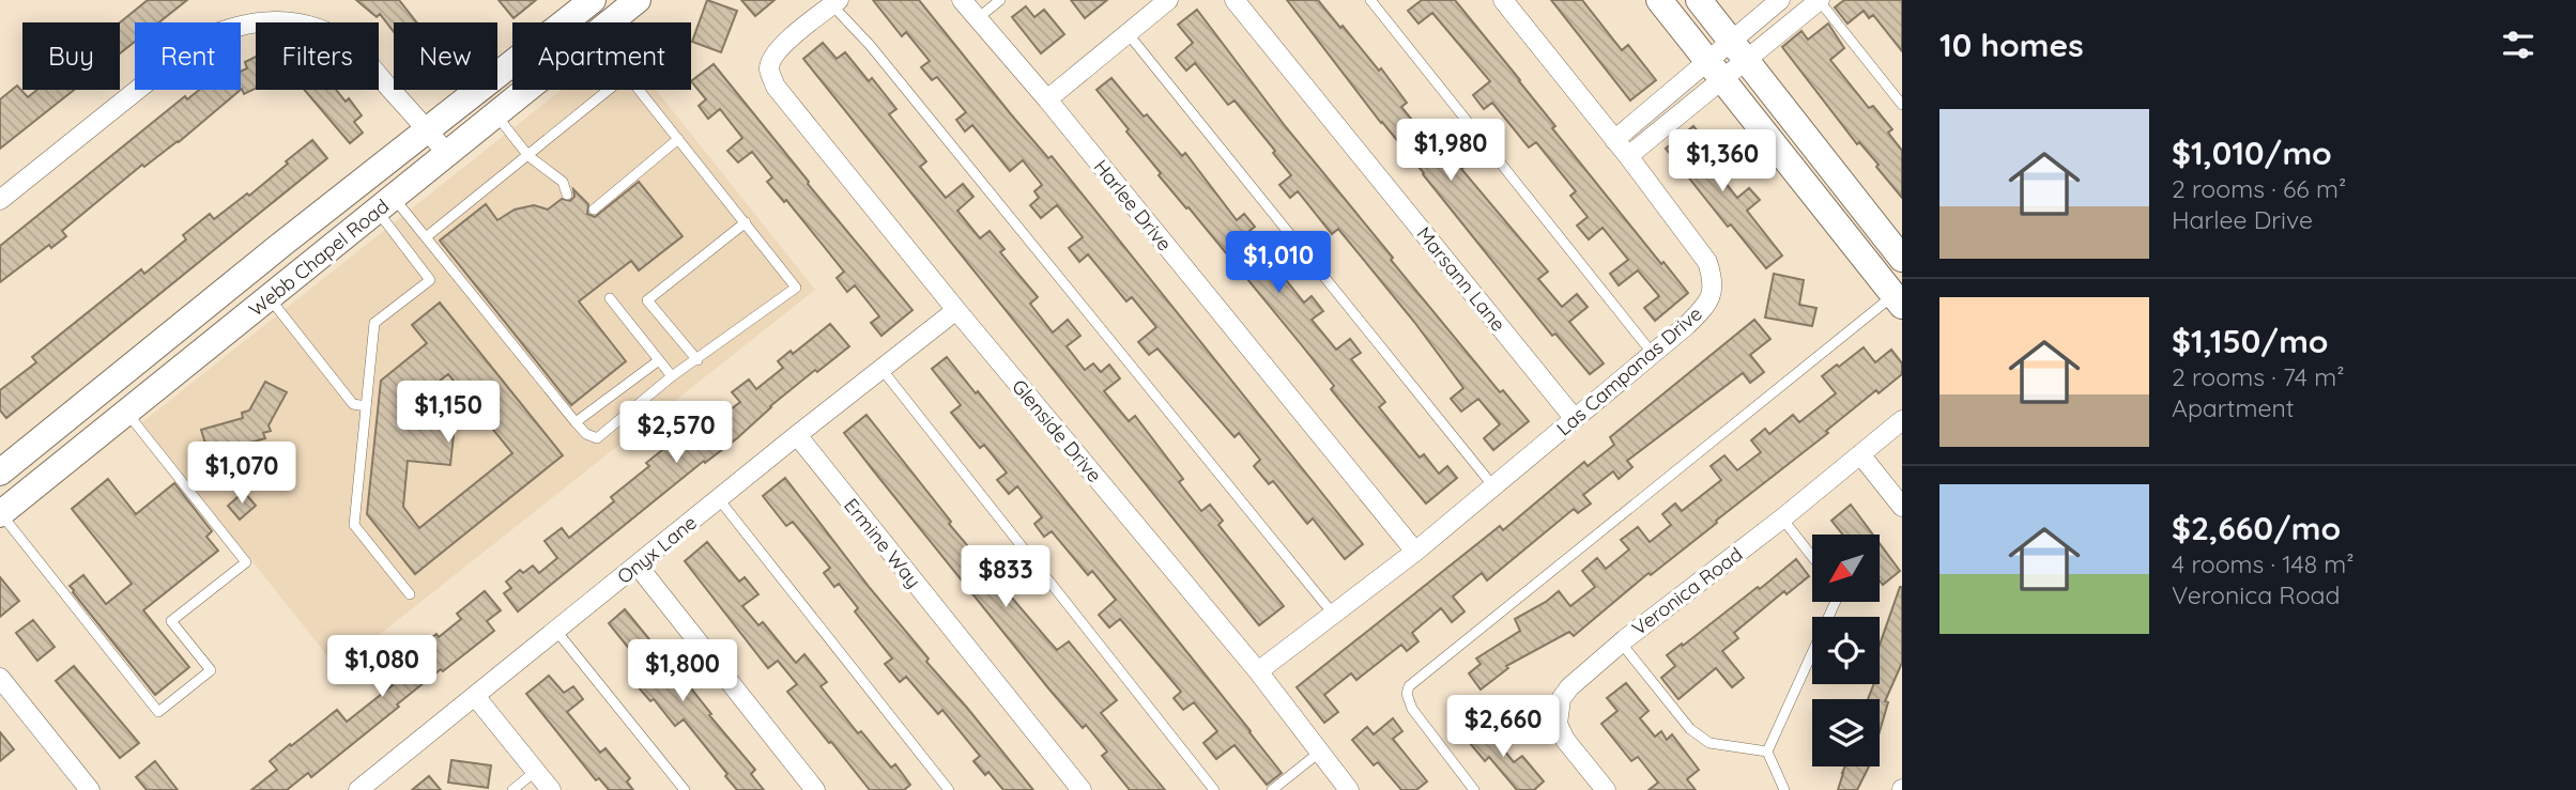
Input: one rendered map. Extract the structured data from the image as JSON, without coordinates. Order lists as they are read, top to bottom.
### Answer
{
  "streets": {
    "main road": ["Webb Chapel Road"],
    "street": [
      "Harlee Drive",
      "Marsann Lane",
      "Las Campanas Drive",
      "Glenside Drive",
      "Ermine Way",
      "Onyx Lane",
      "Veronica Road"
    ]
  },
  "crossings": [
    ["Harlee Drive", "Las Campanas Drive"],
    ["Marsann Lane", "Las Campanas Drive"],
    ["Las Campanas Drive", "Glenside Drive"],
    ["Glenside Drive", "Onyx Lane"],
    ["Ermine Way", "Onyx Lane"]
  ],
  "north": "bottom left",
  "page": {
    "heading": "10 homes",
    "chip": [
      "Buy",
      "Rent",
      "Filters",
      "New",
      "Apartment"
    ],
    "list": [
      {
        "name": "$1,010/mo",
        "note": "2 rooms · 66 m² · Harlee Drive"
      },
      {
        "name": "$1,150/mo",
        "note": "2 rooms · 74 m² · Apartment"
      },
      {
        "name": "$2,660/mo",
        "note": "4 rooms · 148 m² · Veronica Road"
      }
    ],
    "price": [
      "$1,980",
      "$1,360",
      "$1,010",
      "$1,150",
      "$2,570",
      "$1,070",
      "$833",
      "$1,080",
      "$1,800",
      "$2,660"
    ]
  }
}
